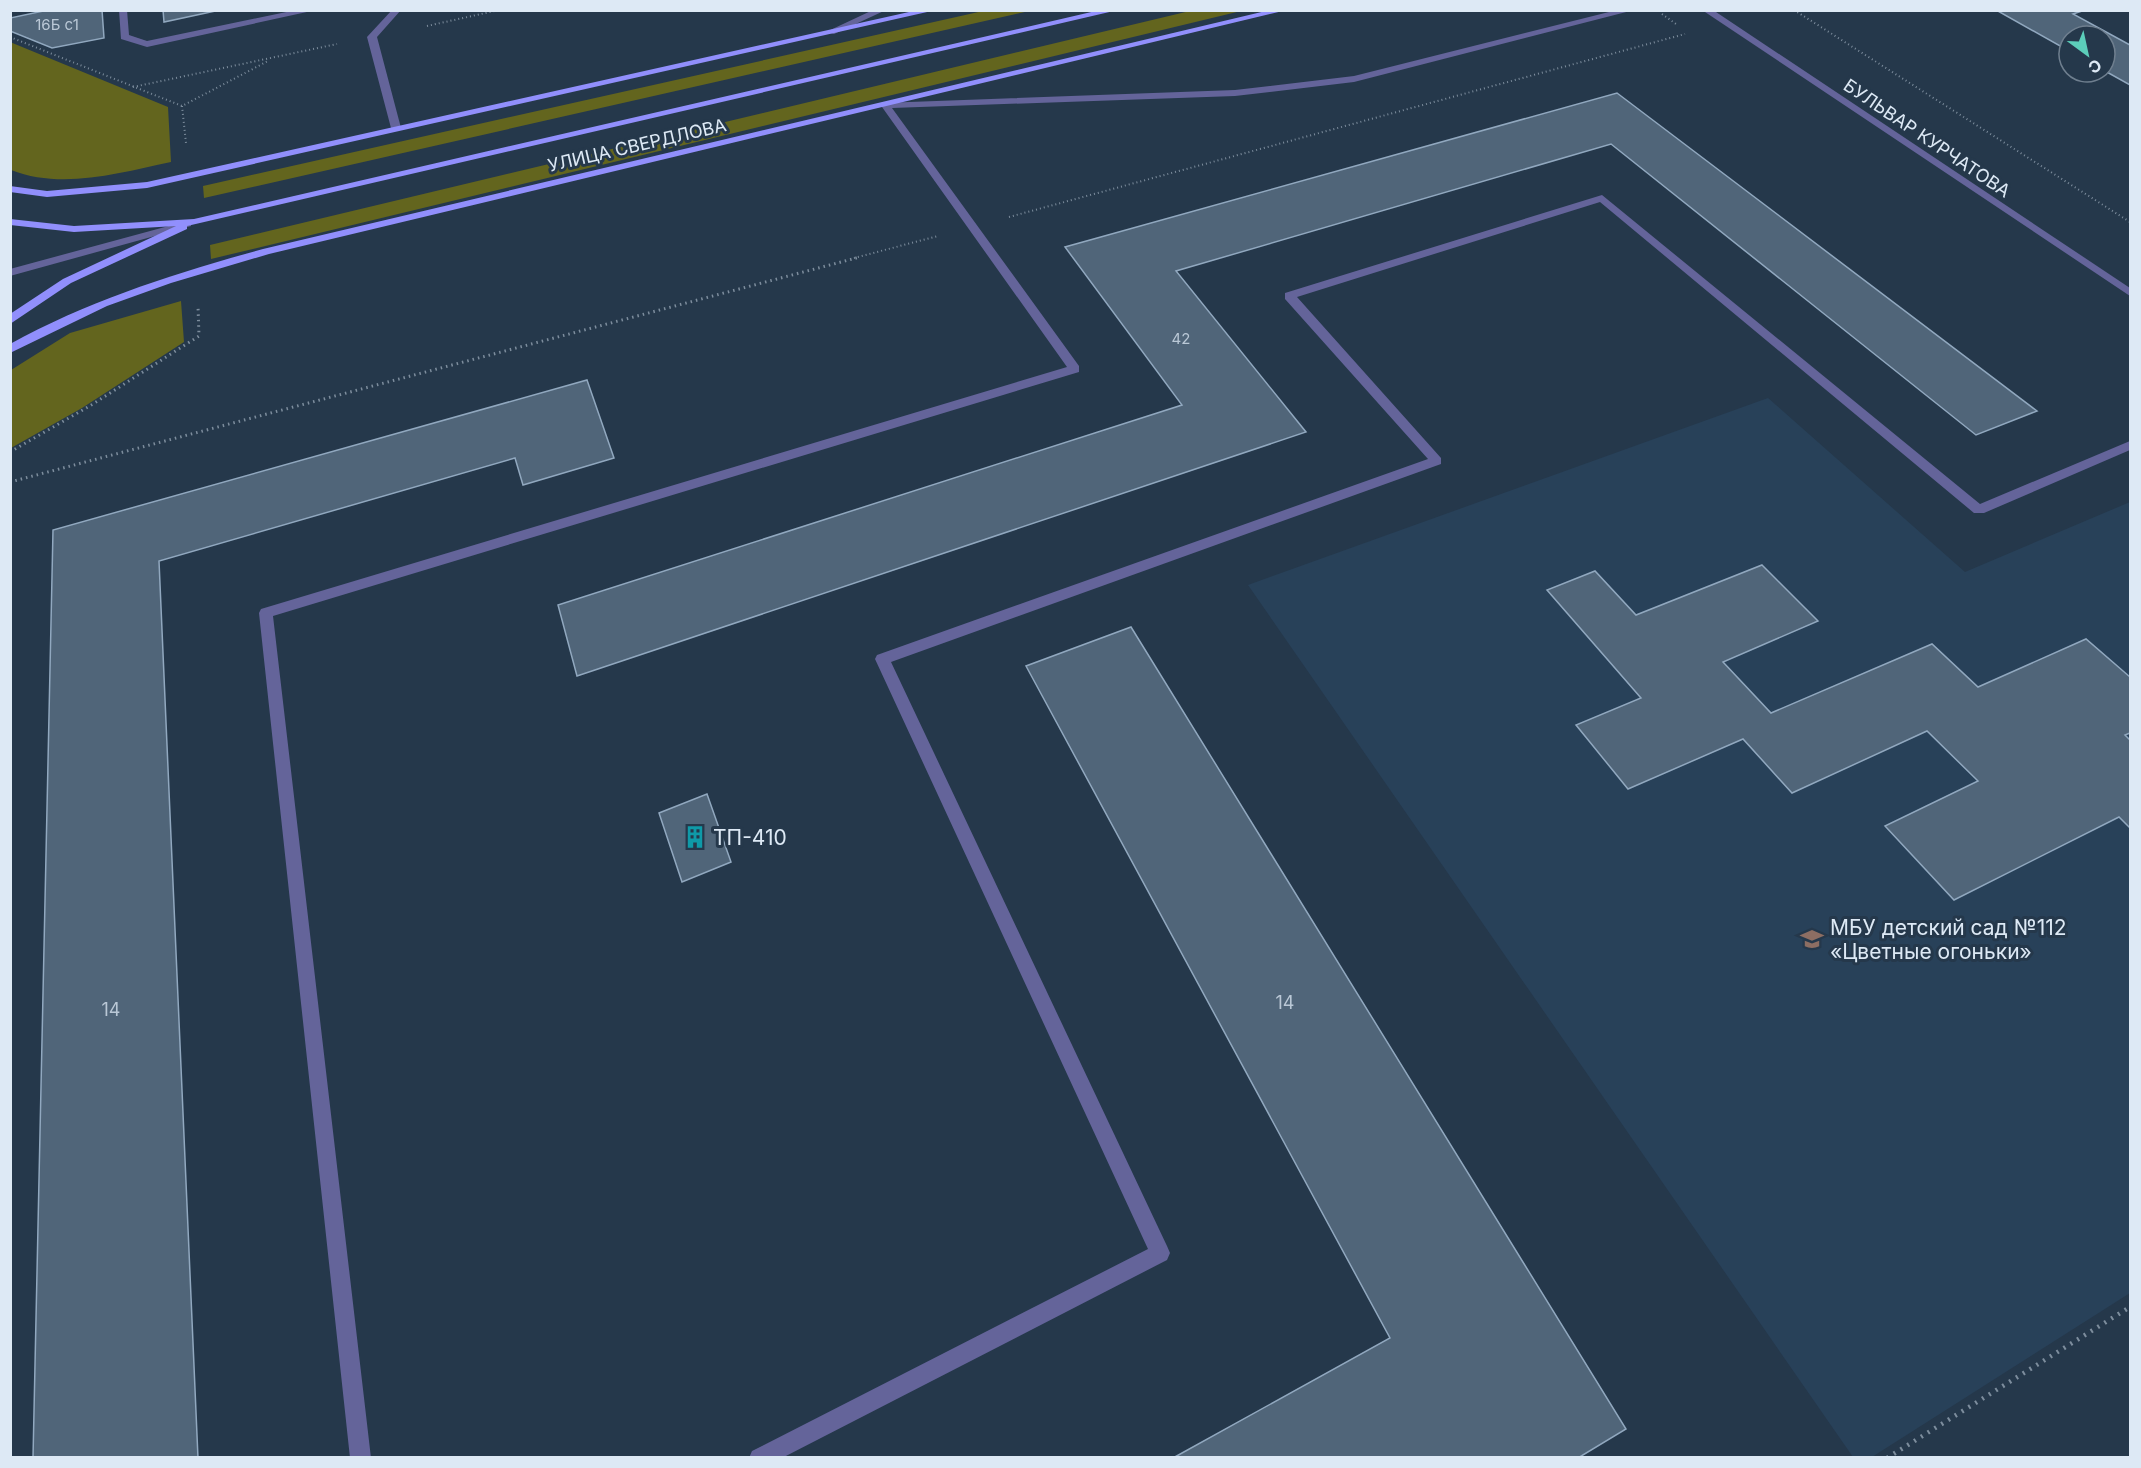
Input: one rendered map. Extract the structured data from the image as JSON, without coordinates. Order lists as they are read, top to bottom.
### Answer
{
  "streets": {
    "main road": ["УЛИЦА СВЕРДЛОВА"],
    "street": ["БУЛЬВАР КУРЧАТОВА"]
  },
  "places": {
    "building": ["ТП-410"],
    "school or university": ["МБУ детский сад №112 «Цветные огоньки»"]
  },
  "house_numbers": [
    "16Б с1",
    "42",
    "14",
    "14"
  ],
  "north": "bottom right"
}
